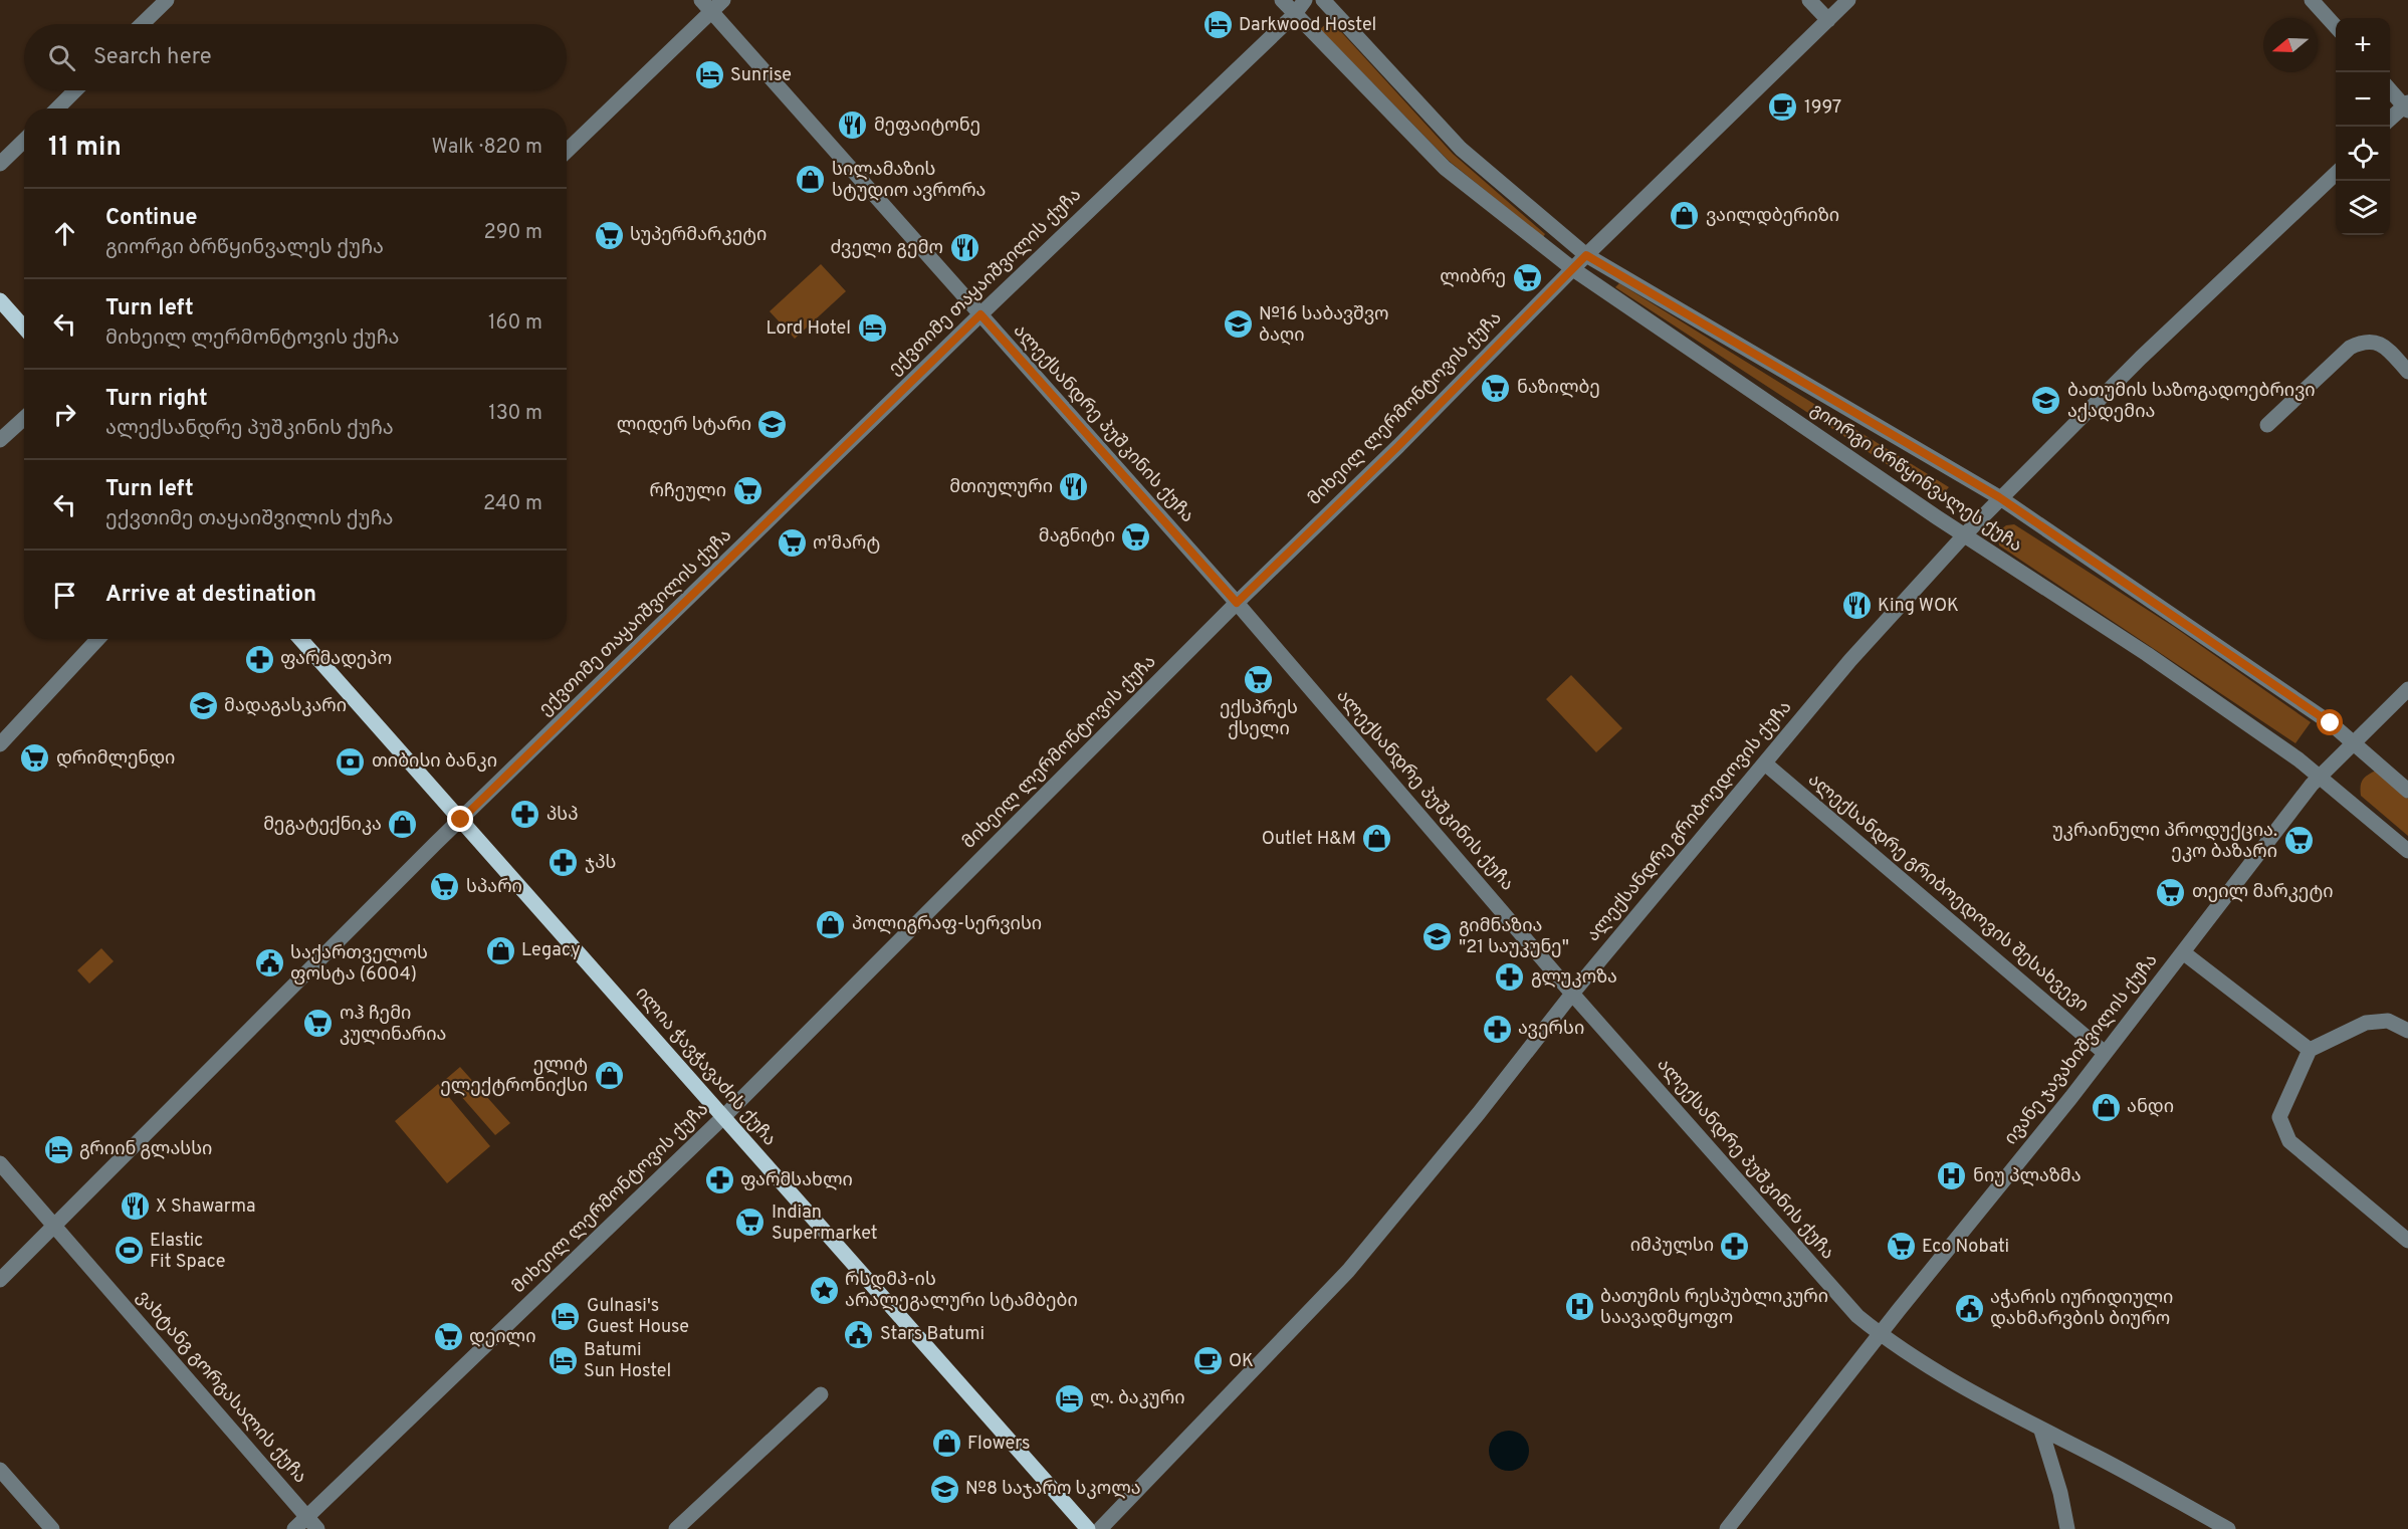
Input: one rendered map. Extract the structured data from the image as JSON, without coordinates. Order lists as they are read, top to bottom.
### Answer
{
  "streets": {
    "main road": ["ილია ჭავჭავაძის ქუჩა"],
    "street": [
      "ექვთიმე თაყაიშვილის ქუჩა",
      "მიხეილ ლერმონტოვის ქუჩა",
      "ალექსანდრე პუშკინის ქუჩა",
      "გიორგი ბრწყინვალეს ქუჩა",
      "ალექსანდრე გრიბოედოვის ქუჩა",
      "ალექსანდრე გრიბოედოვის შესახვევი",
      "ივანე ჯავახიშვილის ქუჩა",
      "ვახტანგ გორგასალის ქუჩა"
    ]
  },
  "crossings": [
    ["ექვთიმე თაყაიშვილის ქუჩა", "ალექსანდრე პუშკინის ქუჩა"],
    ["ექვთიმე თაყაიშვილის ქუჩა", "გიორგი ბრწყინვალეს ქუჩა"],
    ["ექვთიმე თაყაიშვილის ქუჩა", "ილია ჭავჭავაძის ქუჩა"],
    ["ექვთიმე თაყაიშვილის ქუჩა", "ვახტანგ გორგასალის ქუჩა"],
    ["მიხეილ ლერმონტოვის ქუჩა", "ალექსანდრე პუშკინის ქუჩა"],
    ["მიხეილ ლერმონტოვის ქუჩა", "გიორგი ბრწყინვალეს ქუჩა"],
    ["მიხეილ ლერმონტოვის ქუჩა", "ილია ჭავჭავაძის ქუჩა"],
    ["მიხეილ ლერმონტოვის ქუჩა", "ვახტანგ გორგასალის ქუჩა"],
    ["ალექსანდრე პუშკინის ქუჩა", "ალექსანდრე გრიბოედოვის ქუჩა"],
    ["ალექსანდრე პუშკინის ქუჩა", "ივანე ჯავახიშვილის ქუჩა"],
    ["გიორგი ბრწყინვალეს ქუჩა", "ალექსანდრე გრიბოედოვის ქუჩა"],
    ["გიორგი ბრწყინვალეს ქუჩა", "ივანე ჯავახიშვილის ქუჩა"],
    ["ალექსანდრე გრიბოედოვის ქუჩა", "ალექსანდრე გრიბოედოვის შესახვევი"],
    ["ალექსანდრე გრიბოედოვის შესახვევი", "ივანე ჯავახიშვილის ქუჩა"]
  ],
  "places": {
    "hotel": [
      "Darkwood Hostel",
      "Sunrise",
      "Lord Hotel",
      "გრიინ გლასსი",
      "Gulnasi's Guest House",
      "Batumi Sun Hostel",
      "ლ. ბაკური"
    ],
    "cafe": ["1997", "OK"],
    "restaurant": [
      "მეფაიტონე",
      "ძველი გემო",
      "მთიულური",
      "King WOK",
      "X Shawarma"
    ],
    "shop": [
      "სილამაზის სტუდიო ავრორა",
      "ვაილდბერიზი",
      "მეგატექნიკა",
      "Outlet H&M",
      "პოლიგრაფ-სერვისი",
      "Legacy",
      "ელიტ ელექტრონიქსი",
      "ანდი",
      "Flowers"
    ],
    "supermarket": [
      "სუპერმარკეტი",
      "ლიბრე",
      "ნაზილბე",
      "რჩეული",
      "მაგნიტი",
      "ო'მარტ",
      "ექსპრეს ქსელი",
      "დრიმლენდი",
      "უკრაინული პროდუქცია. ეკო ბაზარი",
      "სპარი",
      "თეილ მარკეტი",
      "ოჰ ჩემი კულინარია",
      "Indian Supermarket",
      "Eco Nobati",
      "დეილი"
    ],
    "school or university": [
      "№16 საბავშვო ბაღი",
      "ბათუმის საზოგადოებრივი აქადემია",
      "ლიდერ სტარი",
      "მადაგასკარი",
      "გიმნაზია \"21 საუკუნე\"",
      "№8 საჯარო სკოლა"
    ],
    "pharmacy": [
      "ფარმადეპო",
      "პსპ",
      "ჯპს",
      "გლუკოზა",
      "ავერსი",
      "ფარმსახლი",
      "იმპულსი"
    ],
    "bank": ["თიბისი ბანკი"],
    "public building": ["საქართველოს ფოსტა (6004)", "აჭარის იურიდიული დახმარვბის ბიურო", "Stars Batumi"],
    "hospital": ["ნიუ პლაზმა", "ბათუმის რესპუბლიკური საავადმყოფო"],
    "sports": ["Elastic Fit Space"],
    "place": ["რსდმპ-ის არალეგალური სტამბები"]
  },
  "north": "left",
  "page": {
    "map_buttons": ["+", "−"],
    "search": "Search here",
    "heading": ["11 min", "Walk · 820 m"],
    "list": [
      ["Continue", "გიორგი ბრწყინვალეს ქუჩა", "290 m"],
      ["Turn left", "მიხეილ ლერმონტოვის ქუჩა", "160 m"],
      ["Turn right", "ალექსანდრე პუშკინის ქუჩა", "130 m"],
      ["Turn left", "ექვთიმე თაყაიშვილის ქუჩა", "240 m"],
      "Arrive at destination"
    ]
  }
}
